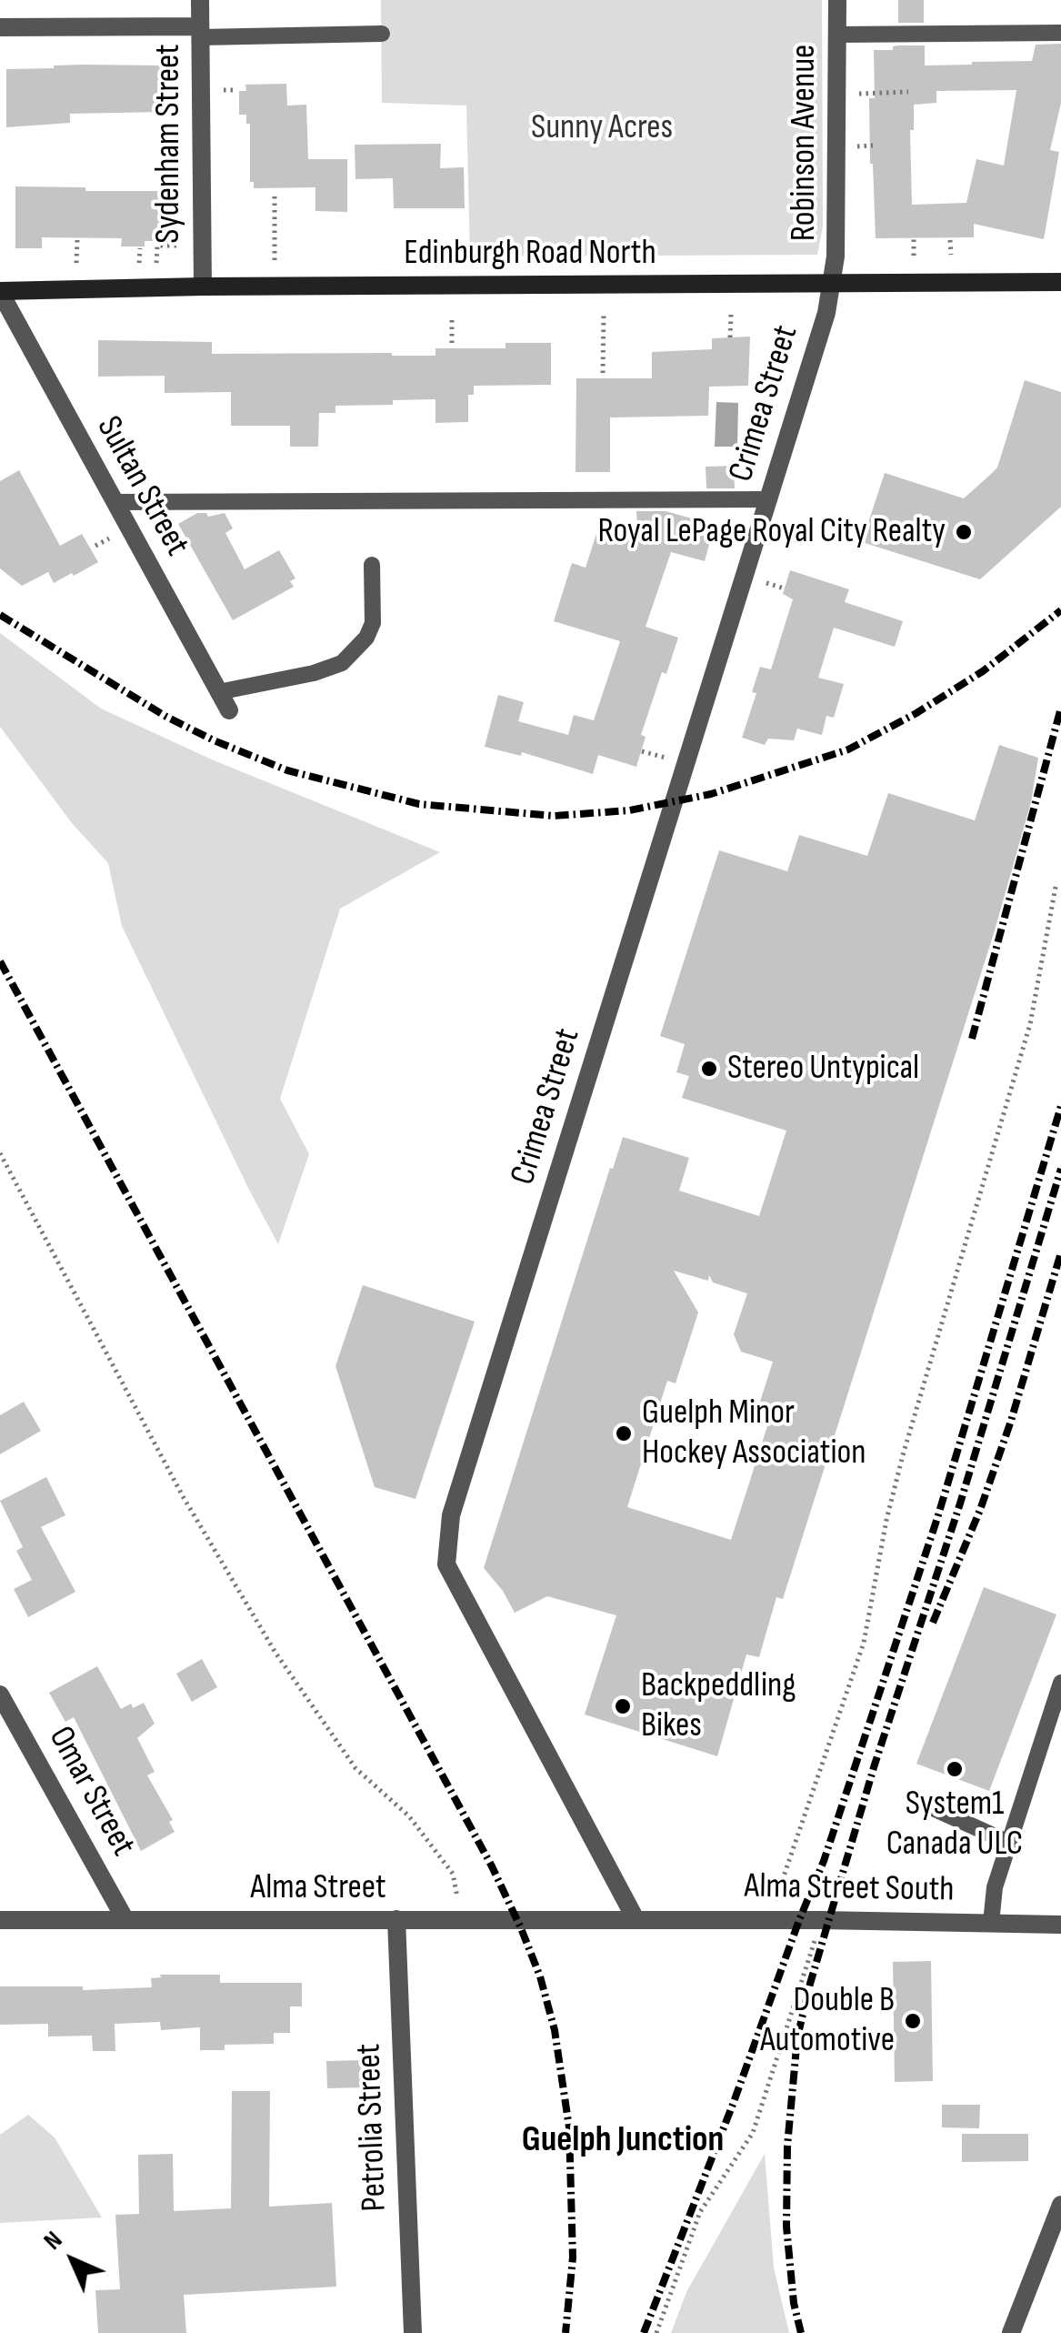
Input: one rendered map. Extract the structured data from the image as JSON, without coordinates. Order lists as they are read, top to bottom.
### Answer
{
  "streets": {
    "main road": ["Edinburgh Road North"],
    "street": [
      "Robinson Avenue",
      "Sydenham Street",
      "Crimea Street",
      "Sultan Street",
      "Omar Street",
      "Alma Street",
      "Alma Street South",
      "Petrolia Street"
    ]
  },
  "crossings": [
    ["Robinson Avenue", "Edinburgh Road North"],
    ["Robinson Avenue", "Crimea Street"],
    ["Sydenham Street", "Edinburgh Road North"],
    ["Edinburgh Road North", "Crimea Street"],
    ["Edinburgh Road North", "Sultan Street"],
    ["Crimea Street", "Alma Street"],
    ["Crimea Street", "Alma Street South"],
    ["Omar Street", "Alma Street"],
    ["Alma Street", "Alma Street South"],
    ["Alma Street", "Petrolia Street"]
  ],
  "districts": ["Guelph Junction"],
  "parks": ["Sunny Acres"],
  "places": [
    "Royal LePage Royal City Realty",
    "Stereo Untypical",
    "Guelph Minor Hockey Association",
    "Backpeddling Bikes",
    "System1 Canada ULC",
    "Double B Automotive"
  ],
  "north": "top left"
}
